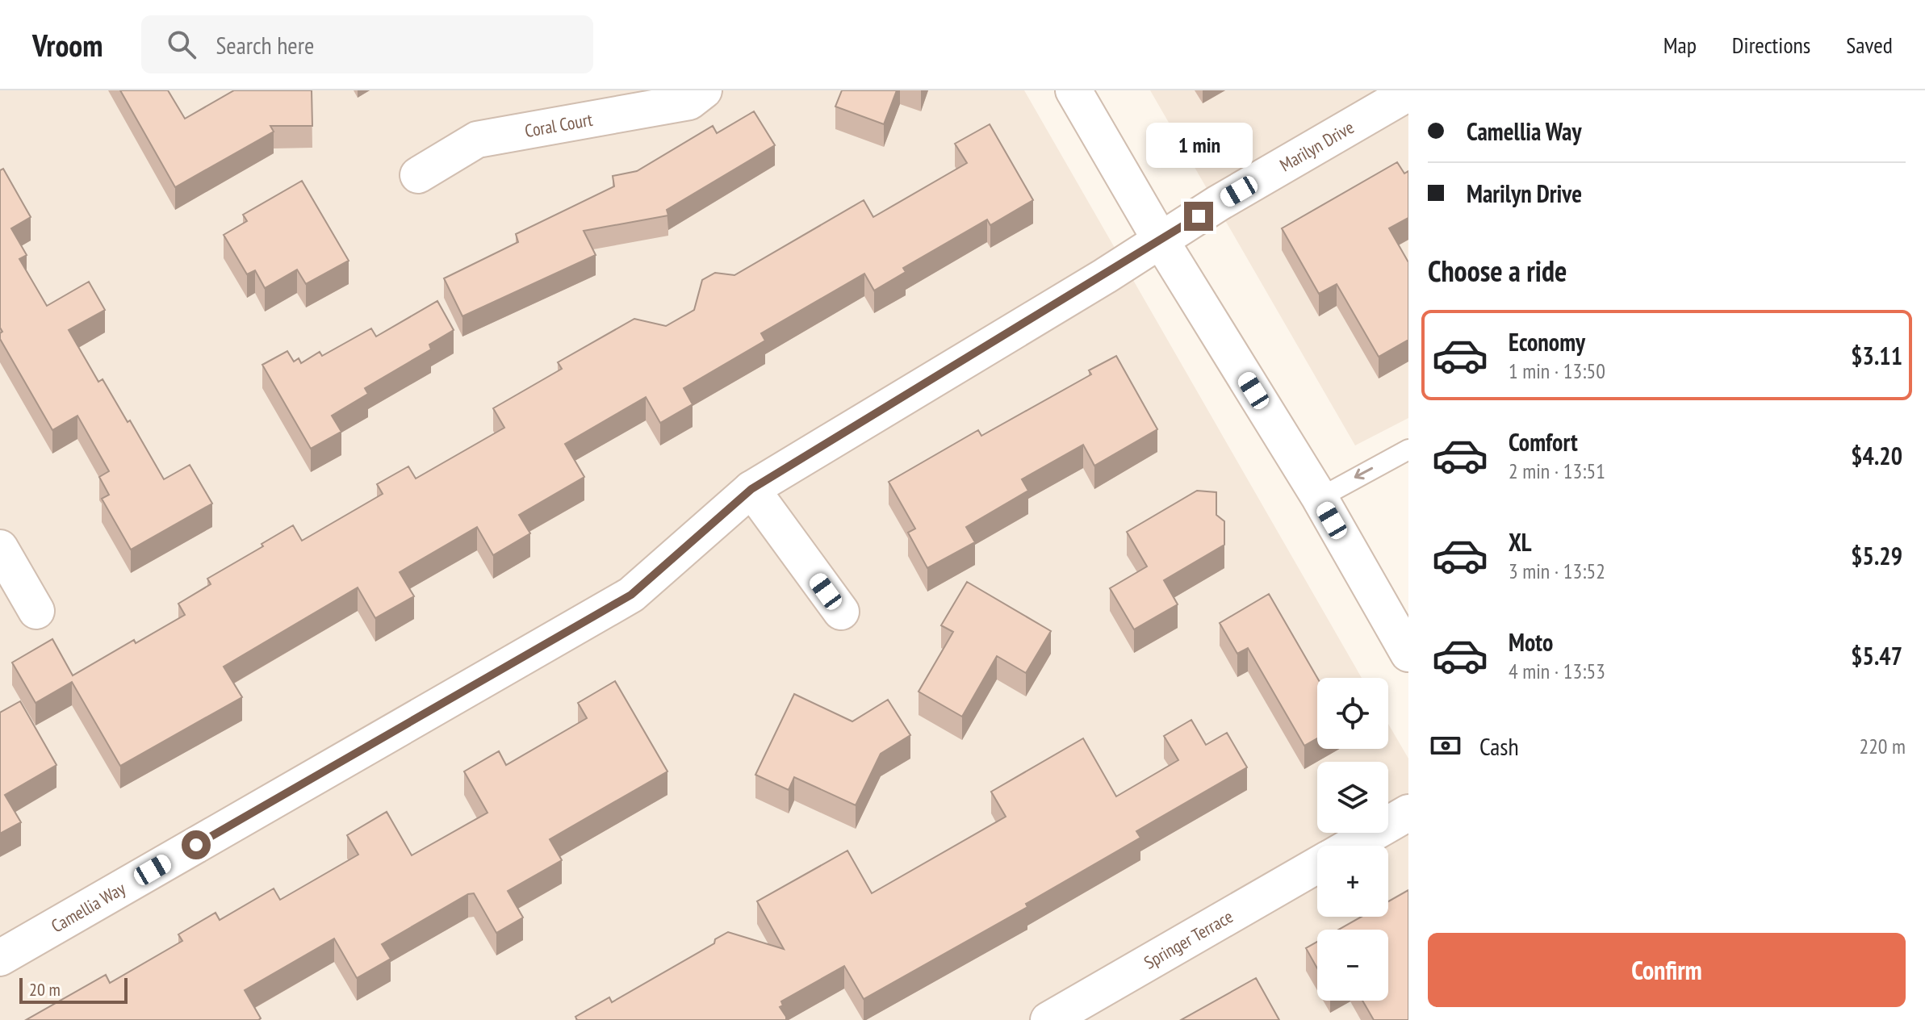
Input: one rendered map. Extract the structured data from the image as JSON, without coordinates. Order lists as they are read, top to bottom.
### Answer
{
  "streets": {
    "street": [
      "Coral Court",
      "Marilyn Drive",
      "Camellia Way",
      "Springer Terrace"
    ]
  },
  "crossings": [
    ["Marilyn Drive", "Camellia Way"]
  ],
  "scale_bar": "20 m",
  "page": {
    "header": "Vroom",
    "search": "Search here",
    "nav": ["Map", "Directions", "Saved"],
    "banner": ["Camellia Way", "Marilyn Drive"],
    "bubble": "1 min",
    "heading": "Choose a ride",
    "list": [
      {
        "name": "Economy",
        "note": "1 min · 13:50",
        "value": "$3.11"
      },
      {
        "name": "Comfort",
        "note": "2 min · 13:51",
        "value": "$4.20"
      },
      {
        "name": "XL",
        "note": "3 min · 13:52",
        "value": "$5.29"
      },
      {
        "name": "Moto",
        "note": "4 min · 13:53",
        "value": "$5.47"
      }
    ],
    "map_buttons": ["+", "−"],
    "pay": ["Cash", "220 m"],
    "buttons": "Confirm",
    "scale": "20 m"
  }
}
